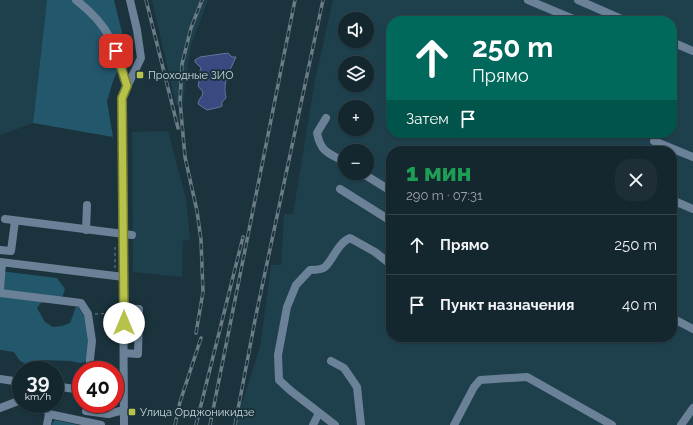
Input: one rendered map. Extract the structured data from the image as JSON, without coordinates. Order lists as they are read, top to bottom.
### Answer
{
  "places": {
    "transit": ["Проходные ЗИО", "Улица Орджоникидзе"]
  },
  "page": {
    "map_buttons": ["+", "−"],
    "turn": ["250 m", "Прямо"],
    "then": "Затем",
    "heading": ["1 мин", "290 m · 07:31"],
    "list": [
      {
        "name": "Прямо",
        "value": "250 m"
      },
      {
        "name": "Пункт назначения",
        "value": "40 m"
      }
    ],
    "speed": "39 km/h",
    "limit": "40"
  }
}
